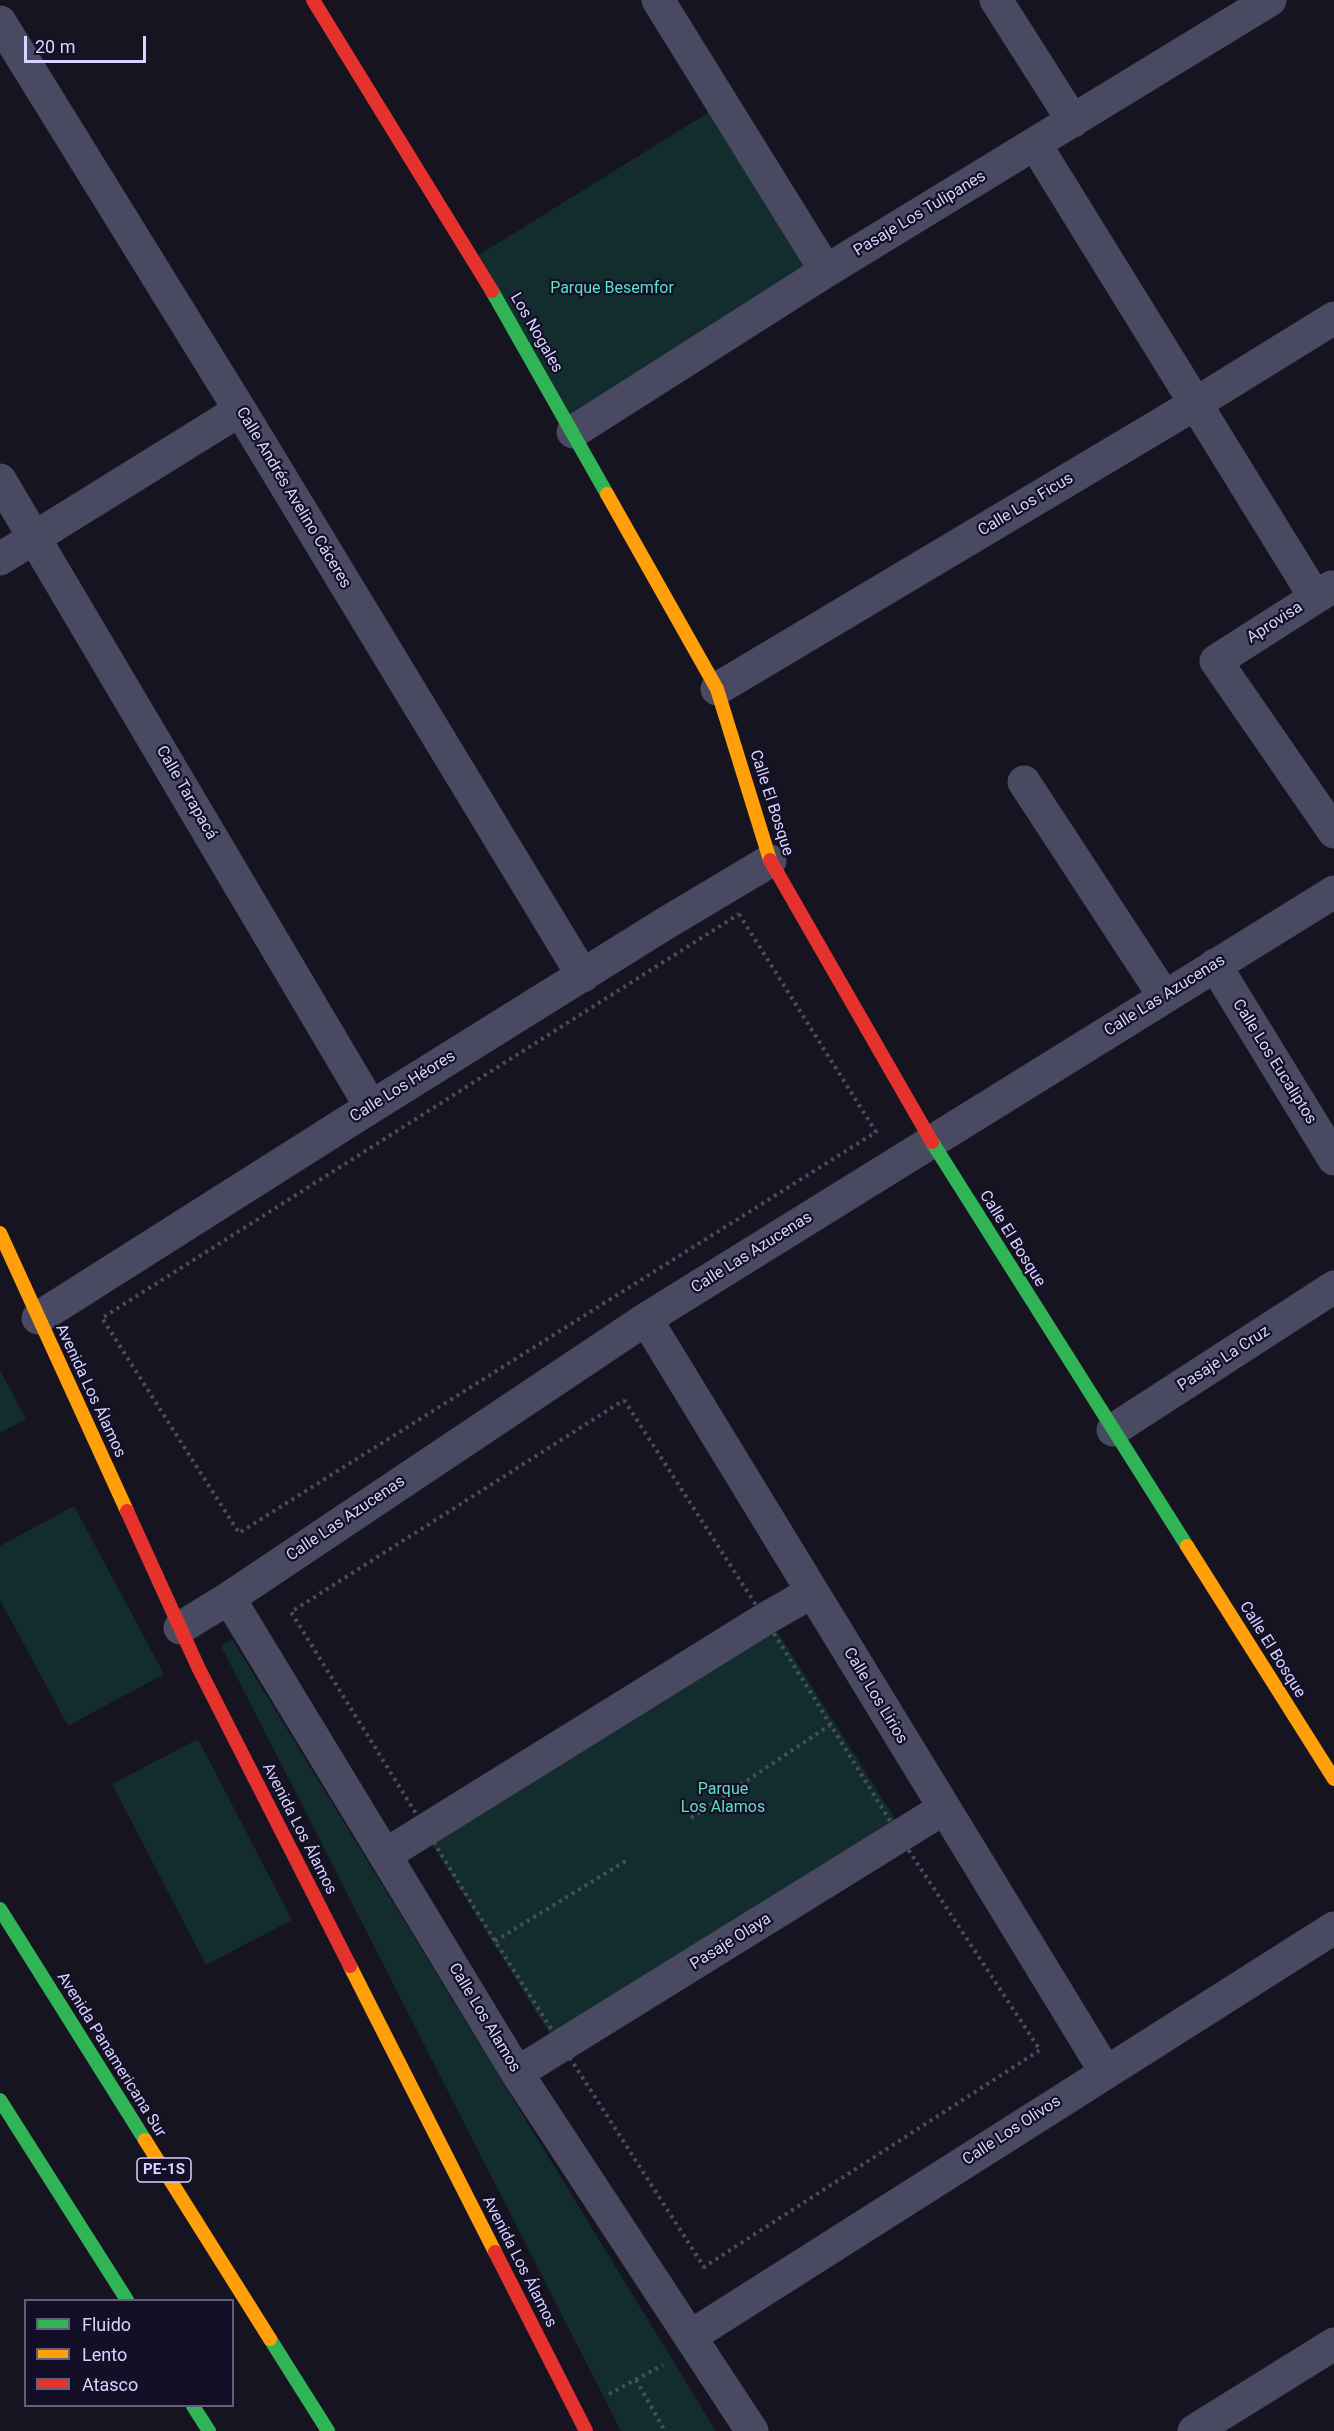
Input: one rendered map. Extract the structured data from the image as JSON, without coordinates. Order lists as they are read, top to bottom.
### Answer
{
  "streets": {
    "main road": [
      "Los Nogales",
      "Calle El Bosque",
      "Avenida Los Álamos",
      "Avenida Panamericana Sur",
      "PE-1S"
    ],
    "street": [
      "Pasaje Los Tulipanes",
      "Calle Andrés Avelino Cáceres",
      "Calle Los Ficus",
      "Aprovisa",
      "Calle Tarapacá",
      "Calle Las Azucenas",
      "Calle Los Eucaliptos",
      "Calle Los Héores",
      "Pasaje La Cruz",
      "Calle Los Lirios",
      "Pasaje Olaya",
      "Calle Los Alamos",
      "Calle Los Olivos"
    ]
  },
  "crossings": [
    ["Pasaje Los Tulipanes", "Los Nogales"],
    ["Los Nogales", "Calle Los Ficus"],
    ["Los Nogales", "Calle El Bosque"],
    ["Calle Andrés Avelino Cáceres", "Calle Los Héores"],
    ["Calle Los Ficus", "Calle El Bosque"],
    ["Calle Tarapacá", "Calle Los Héores"],
    ["Calle El Bosque", "Calle Las Azucenas"],
    ["Calle El Bosque", "Calle Los Héores"],
    ["Calle El Bosque", "Pasaje La Cruz"],
    ["Calle Las Azucenas", "Calle Los Eucaliptos"],
    ["Calle Las Azucenas", "Avenida Los Álamos"],
    ["Calle Las Azucenas", "Calle Los Lirios"],
    ["Calle Las Azucenas", "Calle Los Alamos"],
    ["Calle Los Héores", "Avenida Los Álamos"],
    ["Calle Los Lirios", "Pasaje Olaya"],
    ["Calle Los Lirios", "Calle Los Olivos"],
    ["Pasaje Olaya", "Calle Los Alamos"],
    ["Calle Los Alamos", "Calle Los Olivos"]
  ],
  "parks": ["Parque Besemfor", "Parque Los Alamos"],
  "legend": ["Fluido", "Lento", "Atasco"],
  "scale_bar": "20 m"
}
